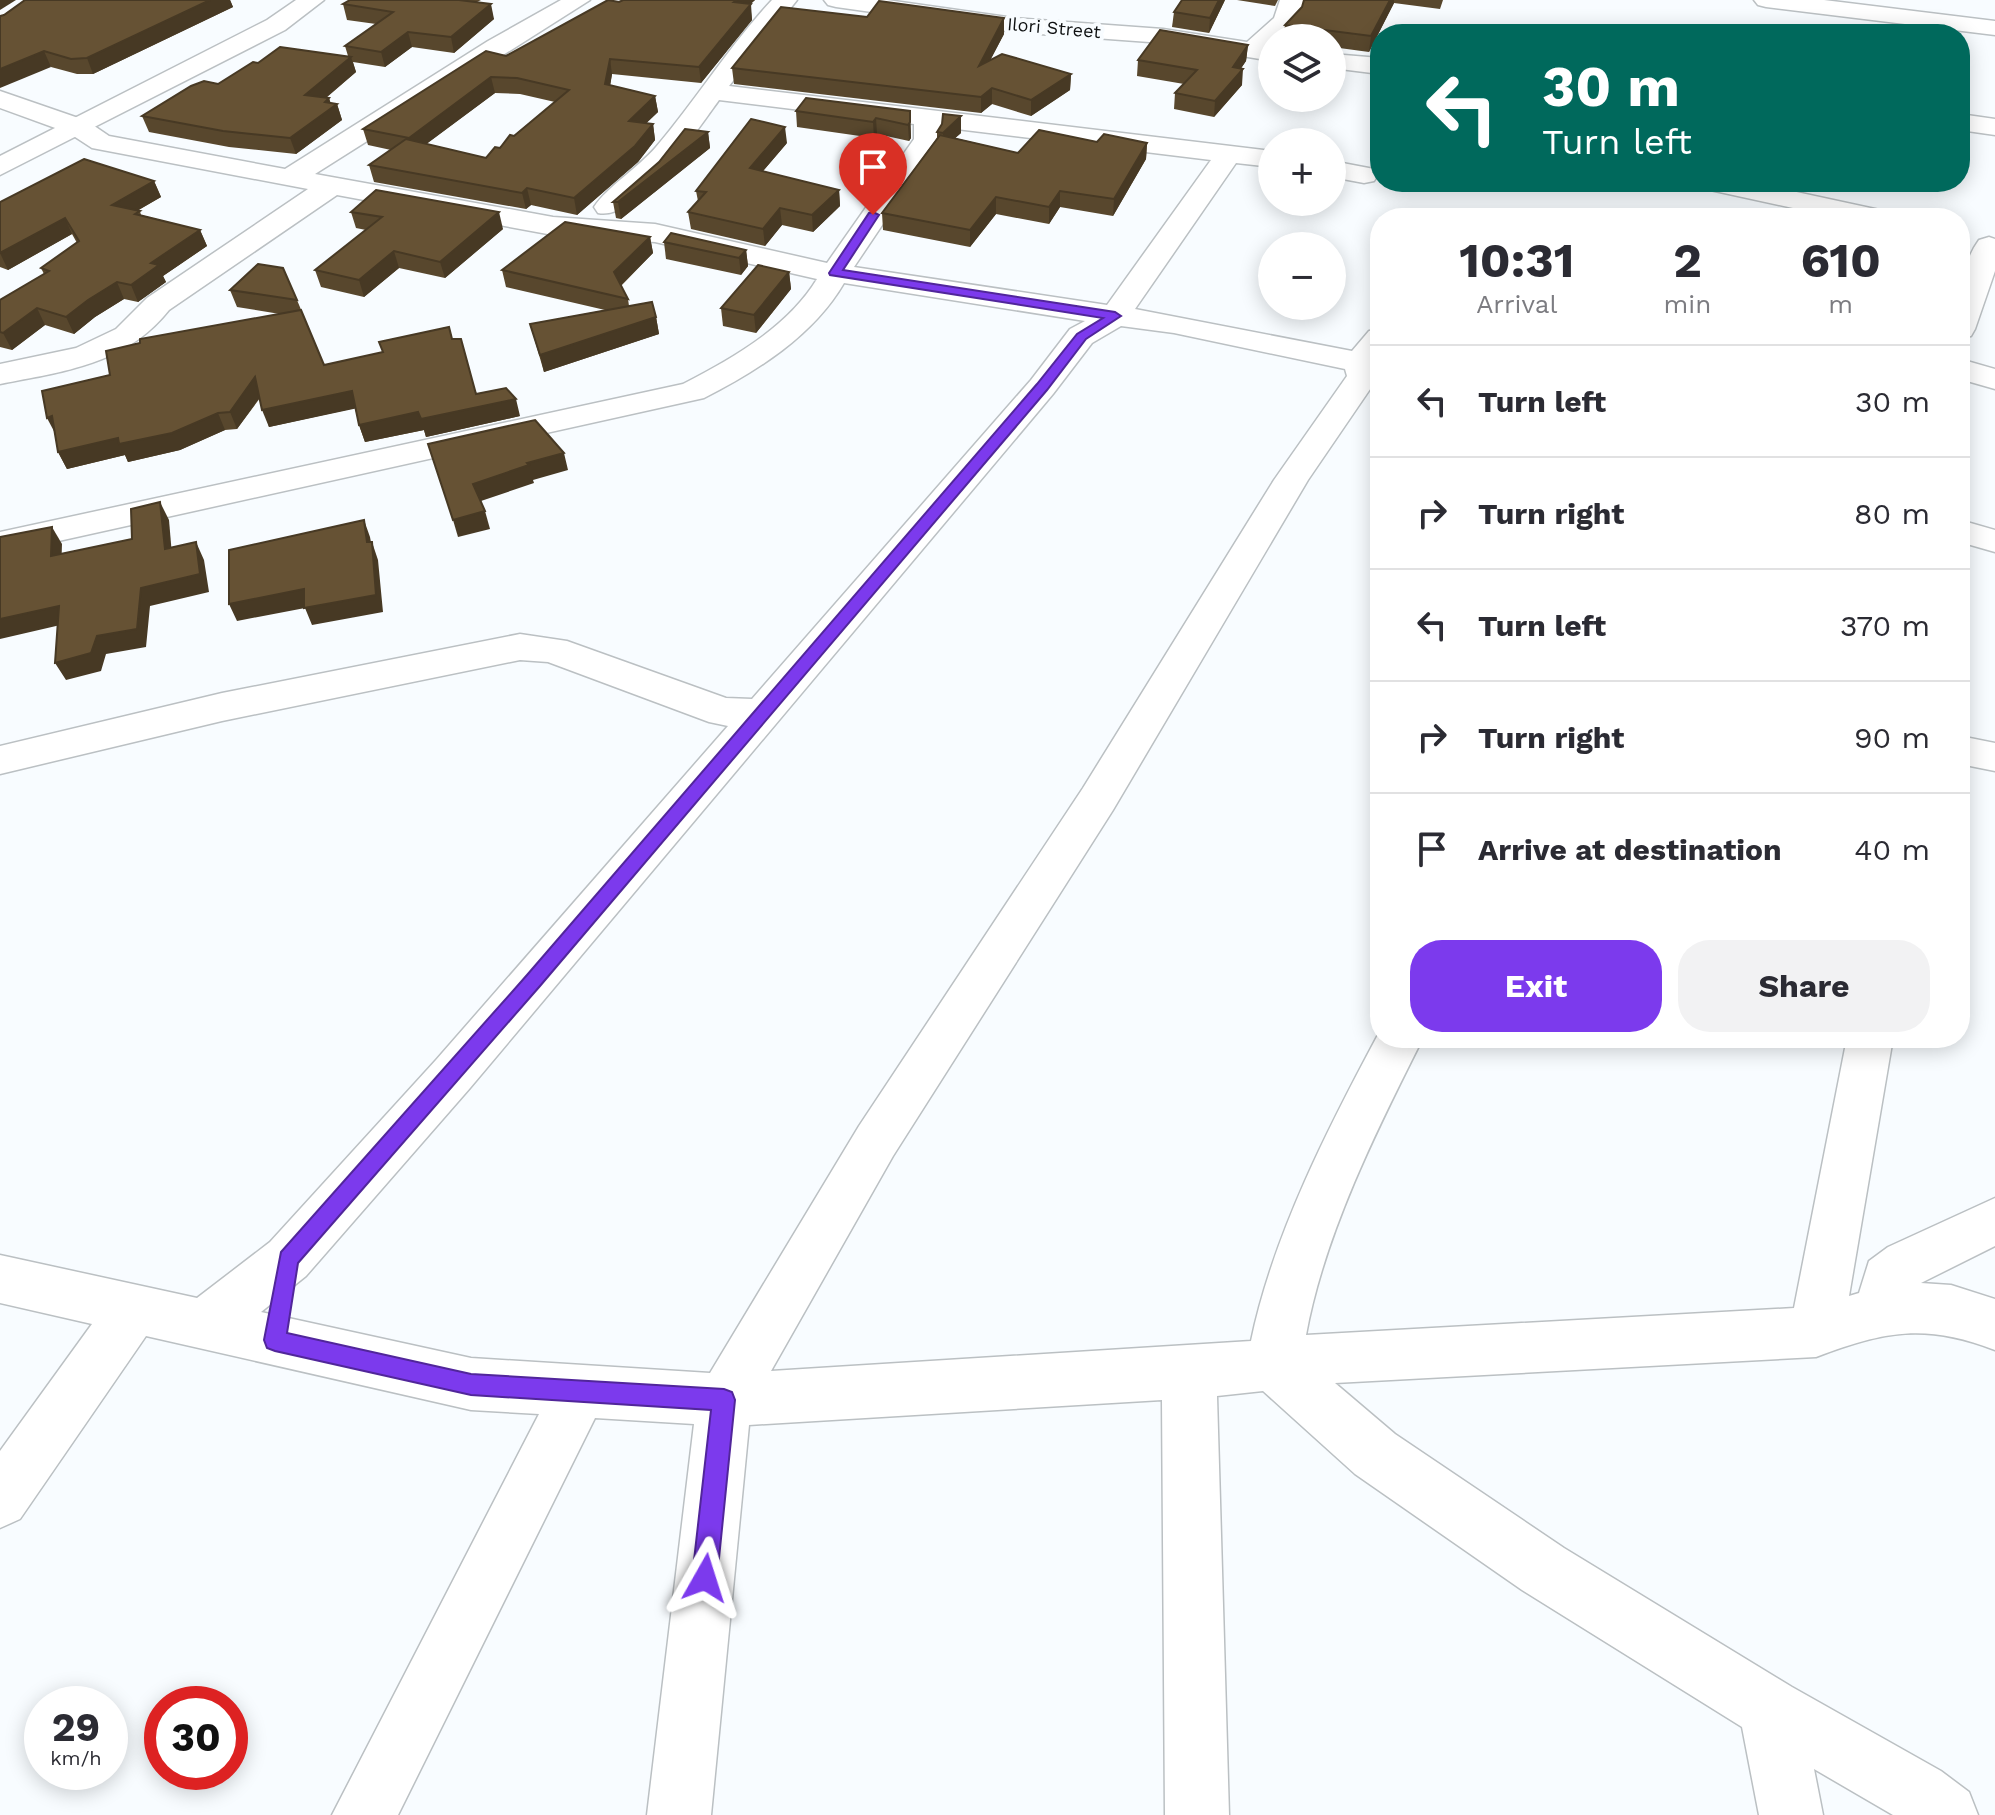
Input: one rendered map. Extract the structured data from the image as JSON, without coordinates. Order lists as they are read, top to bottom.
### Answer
{
  "streets": {
    "street": ["Ilori Street"]
  },
  "page": {
    "map_buttons": ["+", "−"],
    "turn": ["30 m", "Turn left"],
    "eta": [
      "10:31",
      "Arrival",
      "2",
      "min",
      "610",
      "m"
    ],
    "list": [
      {
        "name": "Turn left",
        "value": "30 m"
      },
      {
        "name": "Turn right",
        "value": "80 m"
      },
      {
        "name": "Turn left",
        "value": "370 m"
      },
      {
        "name": "Turn right",
        "value": "90 m"
      },
      {
        "name": "Arrive at destination",
        "value": "40 m"
      }
    ],
    "buttons": ["Exit", "Share"],
    "speed": "29 km/h",
    "limit": "30"
  }
}
